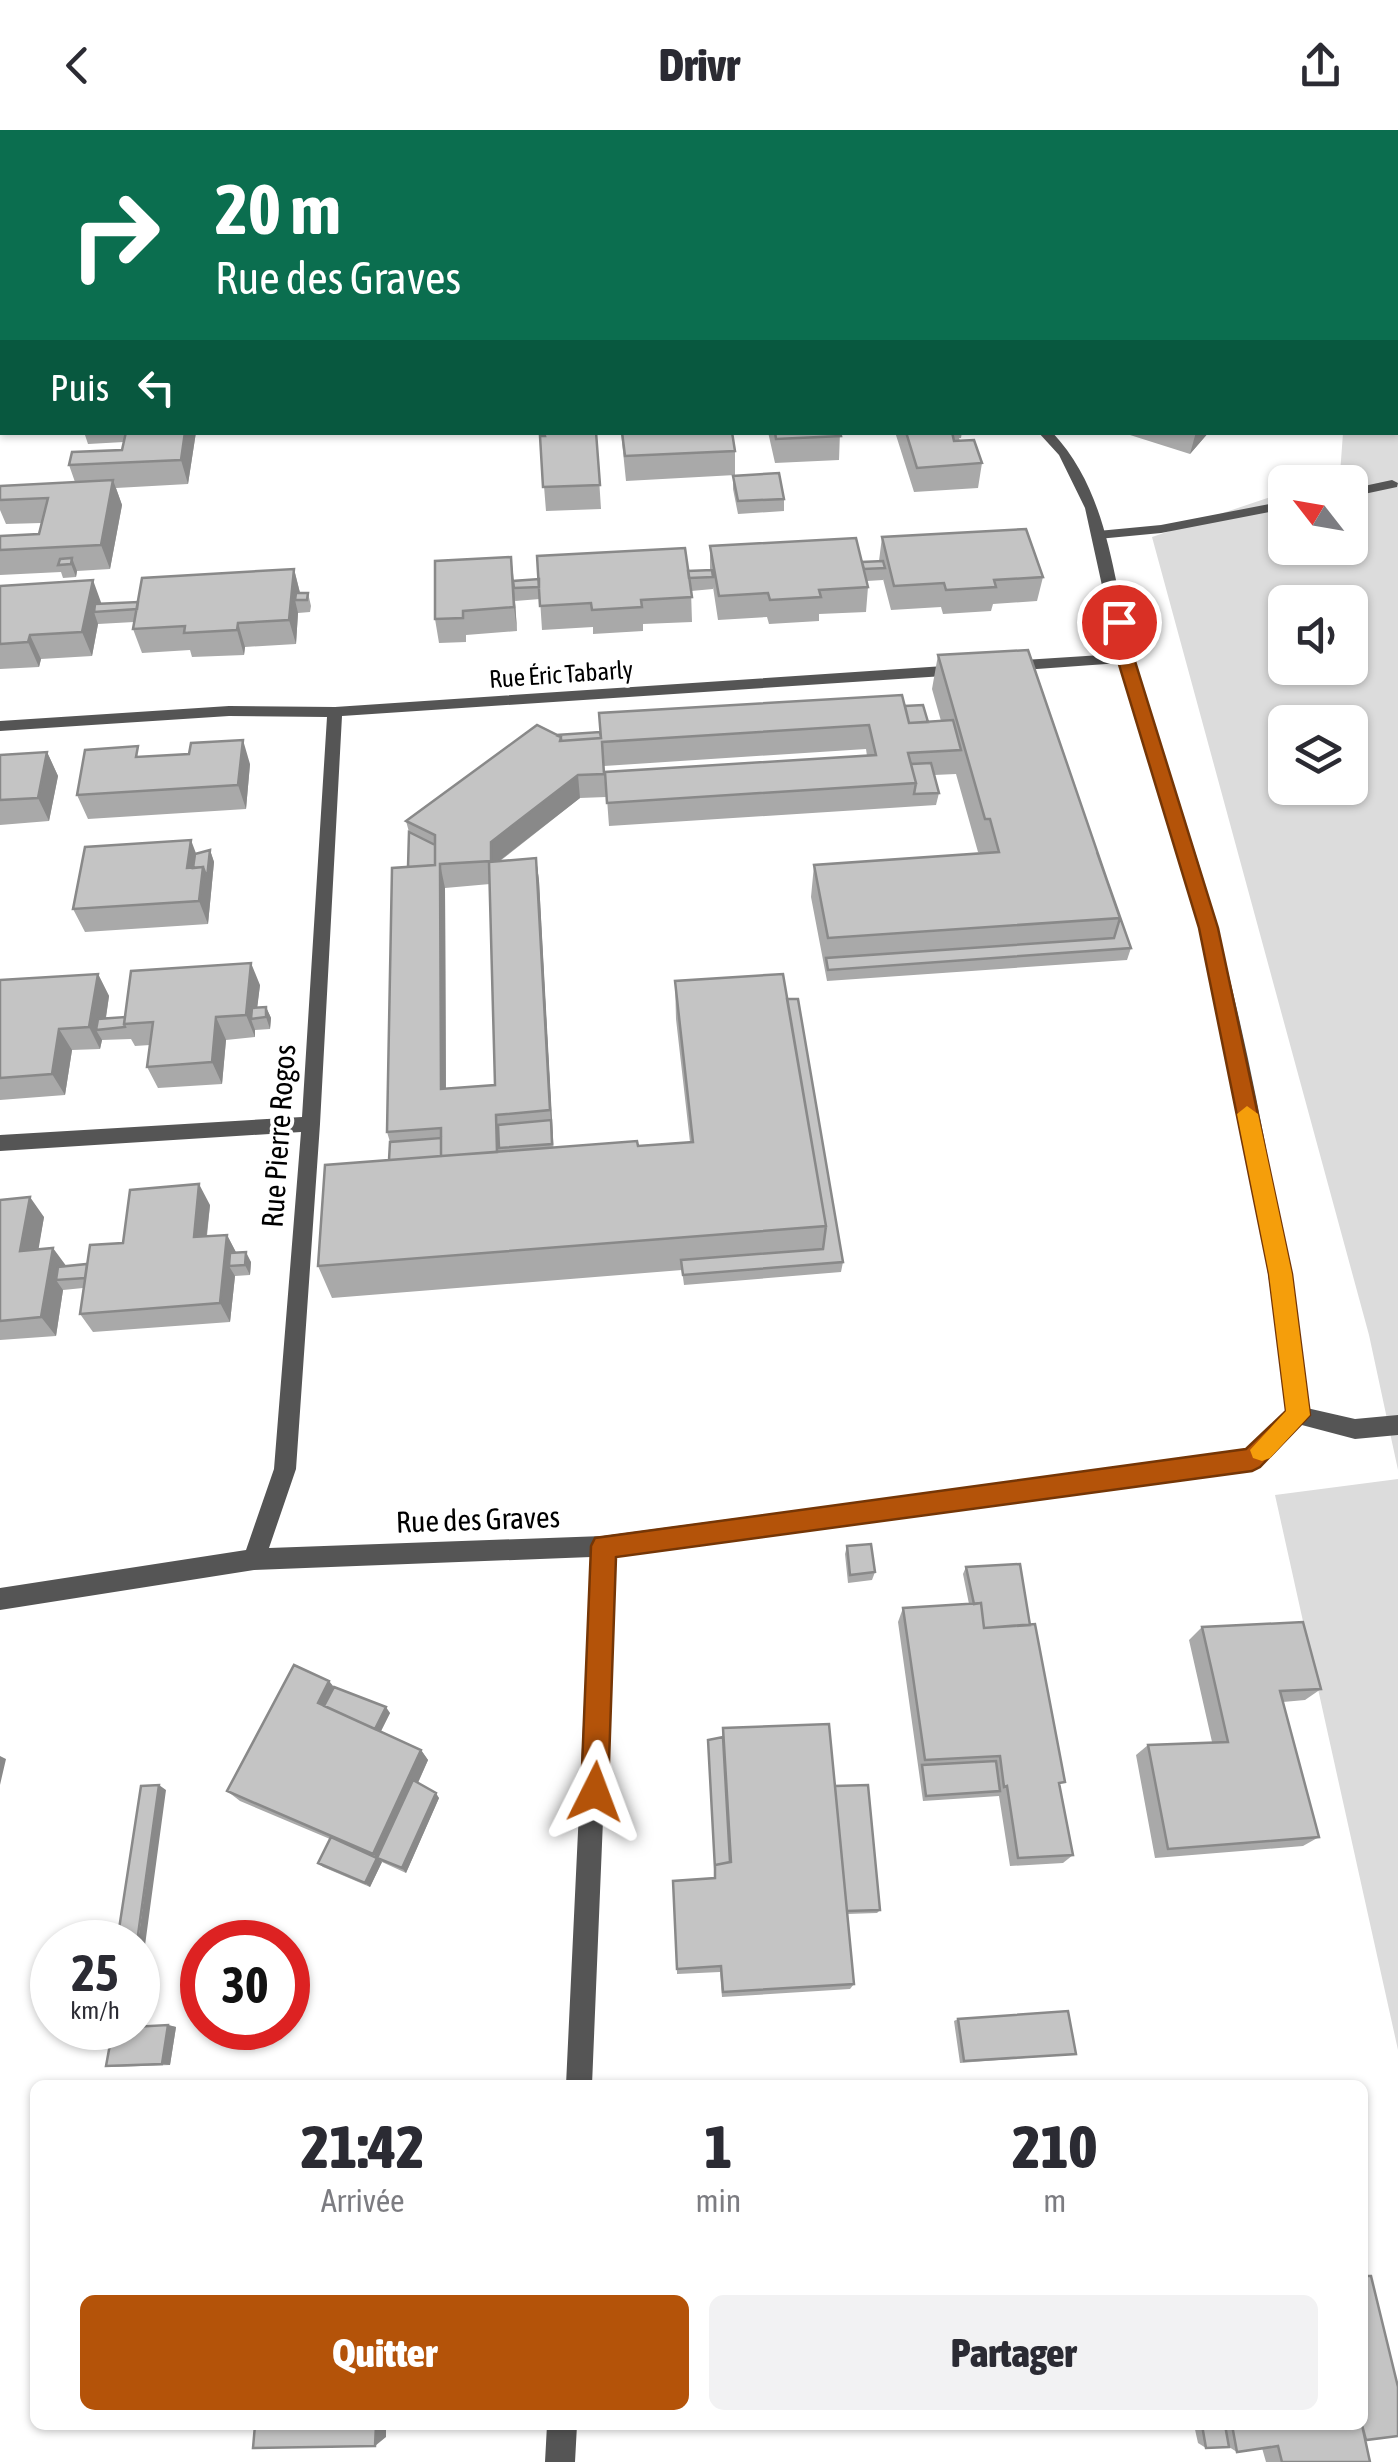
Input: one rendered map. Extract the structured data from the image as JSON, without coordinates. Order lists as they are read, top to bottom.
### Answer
{
  "streets": {
    "street": ["Rue Éric Tabarly", "Rue Pierre Rogos", "Rue des Graves"]
  },
  "crossings": [
    ["Rue Éric Tabarly", "Rue Pierre Rogos"],
    ["Rue Pierre Rogos", "Rue des Graves"]
  ],
  "north": "top left",
  "page": {
    "header": "Drivr",
    "turn": ["20 m", "Rue des Graves"],
    "then": "Puis",
    "speed": "25 km/h",
    "limit": "30",
    "eta": [
      "21:42",
      "Arrivée",
      "1",
      "min",
      "210",
      "m"
    ],
    "buttons": ["Quitter", "Partager"]
  }
}
